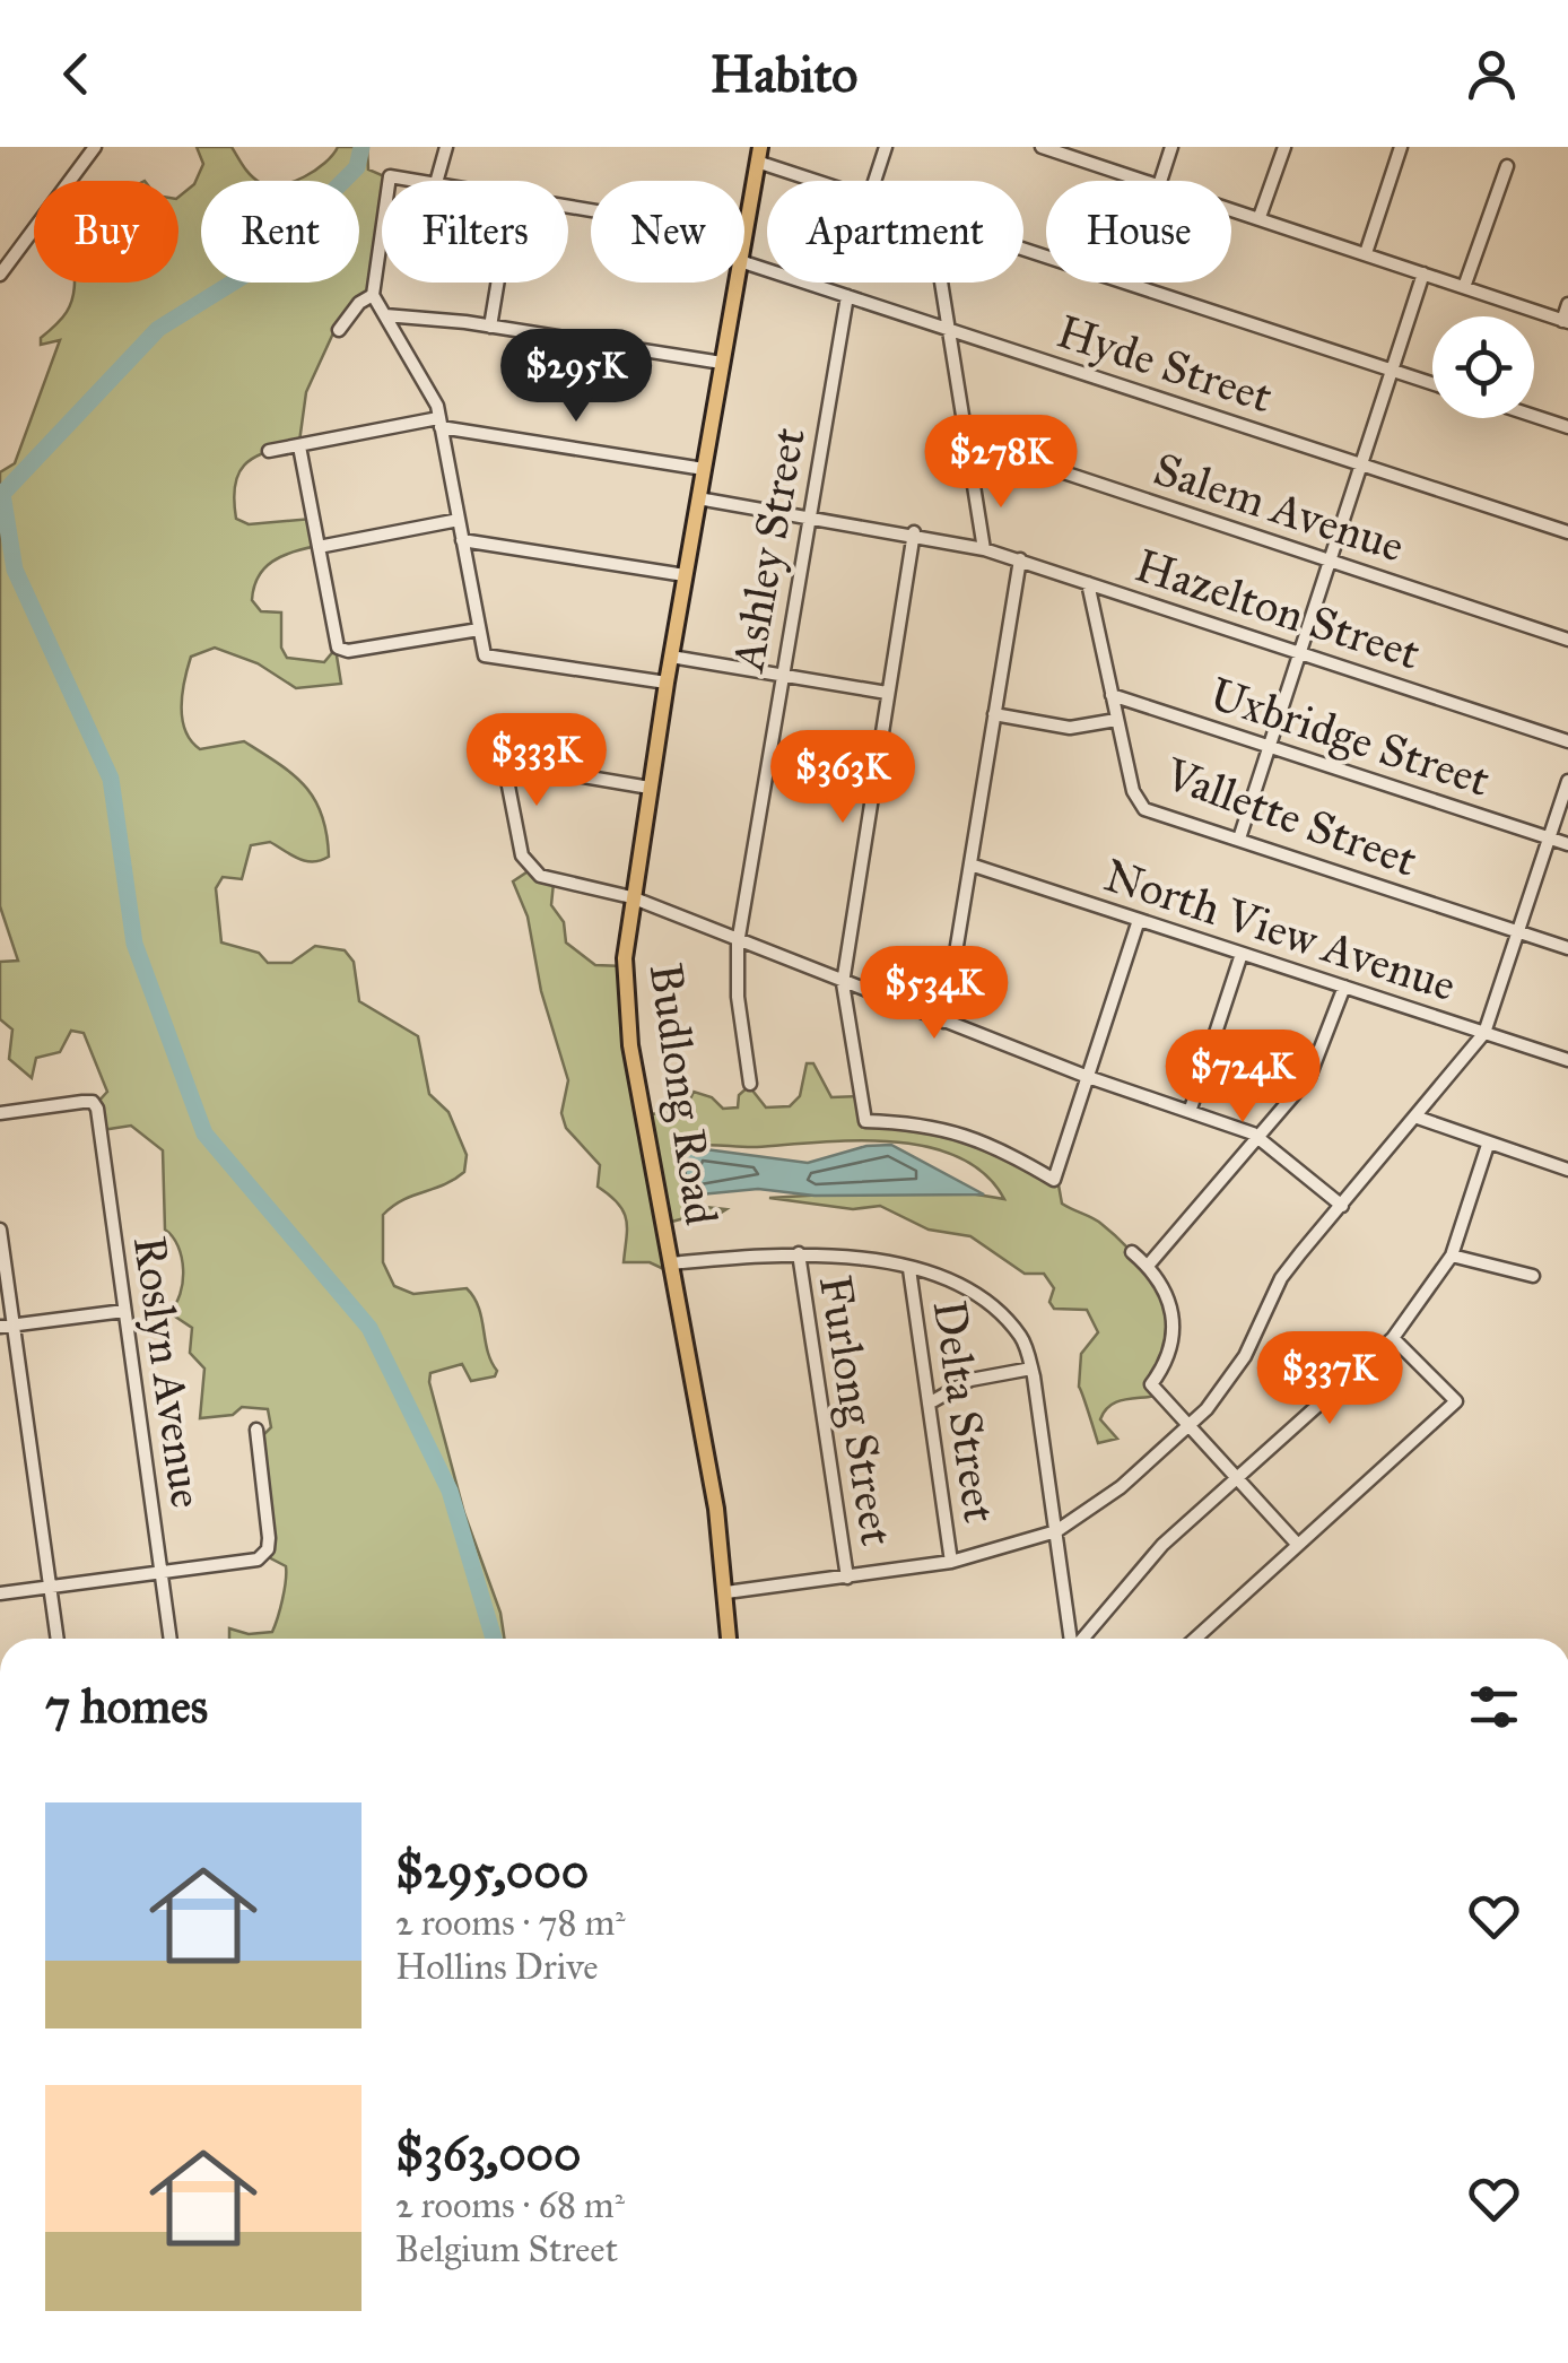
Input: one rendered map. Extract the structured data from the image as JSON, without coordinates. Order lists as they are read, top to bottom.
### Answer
{
  "streets": {
    "main road": ["Budlong Road"],
    "street": [
      "Hyde Street",
      "Salem Avenue",
      "Ashley Street",
      "Hazelton Street",
      "Uxbridge Street",
      "Vallette Street",
      "North View Avenue",
      "Roslyn Avenue",
      "Furlong Street",
      "Delta Street"
    ]
  },
  "crossings": [
    ["Hyde Street", "Ashley Street"],
    ["Ashley Street", "Hazelton Street"],
    ["Hazelton Street", "Vallette Street"],
    ["Hazelton Street", "Budlong Road"],
    ["Uxbridge Street", "Vallette Street"]
  ],
  "page": {
    "header": "Habito",
    "chip": [
      "Buy",
      "Rent",
      "Filters",
      "New",
      "Apartment",
      "House"
    ],
    "price": [
      "$295K",
      "$278K",
      "$333K",
      "$363K",
      "$534K",
      "$724K",
      "$337K"
    ],
    "heading": "7 homes",
    "list": [
      {
        "name": "$295,000",
        "note": "2 rooms · 78 m² · Hollins Drive"
      },
      {
        "name": "$363,000",
        "note": "2 rooms · 68 m² · Belgium Street"
      }
    ]
  }
}
